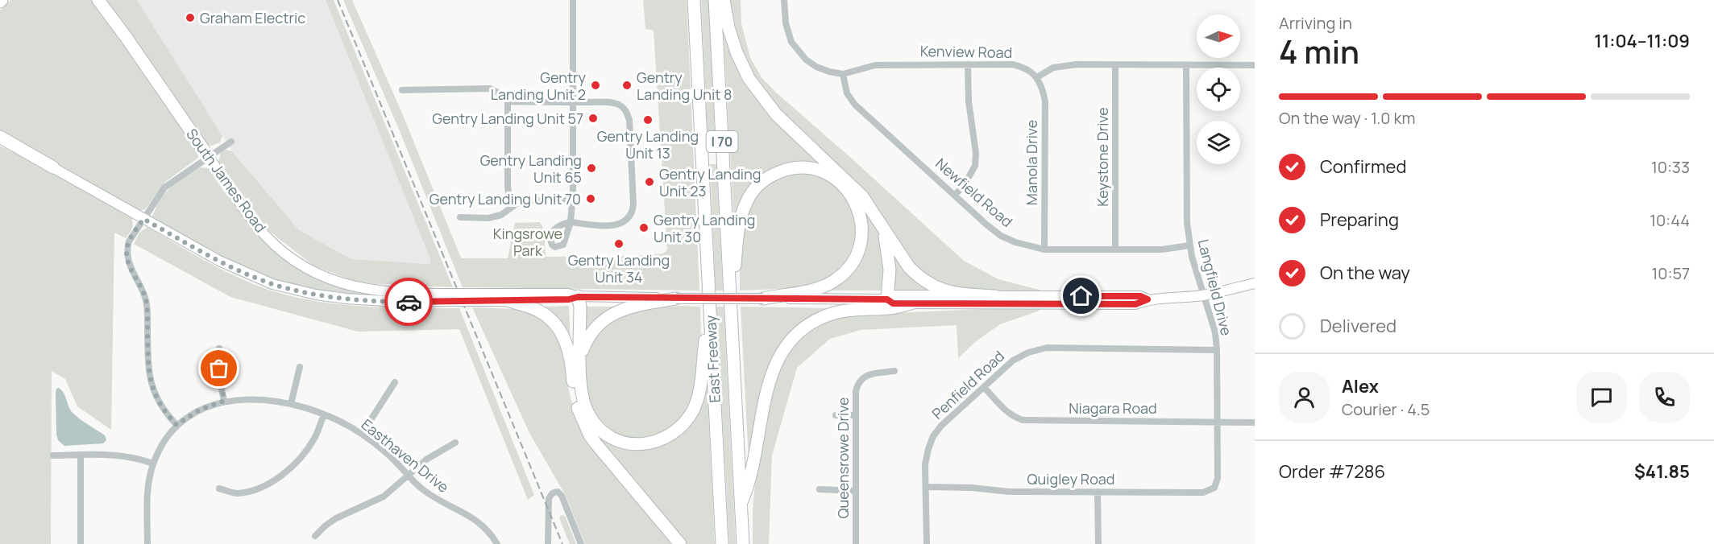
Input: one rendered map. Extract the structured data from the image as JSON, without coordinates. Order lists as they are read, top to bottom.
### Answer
{
  "streets": {
    "highway": ["I 70", "South James Road", "East Freeway"],
    "street": [
      "Kenview Road",
      "Keystone Drive",
      "Manola Drive",
      "Newfield Road",
      "Langfield Drive",
      "Penfield Road",
      "Niagara Road",
      "Easthaven Drive",
      "Queensrowe Drive",
      "Quigley Road"
    ]
  },
  "crossings": [
    ["Kenview Road", "Manola Drive"],
    ["Kenview Road", "Newfield Road"],
    ["Keystone Drive", "Newfield Road"],
    ["Manola Drive", "Newfield Road"],
    ["South James Road", "Langfield Drive"],
    ["Newfield Road", "Langfield Drive"],
    ["Langfield Drive", "Penfield Road"],
    ["Langfield Drive", "Niagara Road"],
    ["Langfield Drive", "Quigley Road"],
    ["Penfield Road", "Niagara Road"],
    ["Penfield Road", "Quigley Road"]
  ],
  "parks": ["Kingsrowe Park"],
  "places": [
    "Graham Electric",
    "Gentry Landing Unit 2",
    "Gentry Landing Unit 8",
    "Gentry Landing Unit 57",
    "Gentry Landing Unit 13",
    "Gentry Landing Unit 65",
    "Gentry Landing Unit 23",
    "Gentry Landing Unit 70",
    "Gentry Landing Unit 30",
    "Gentry Landing Unit 34"
  ],
  "north": "right",
  "page": {
    "heading": ["4 min", "Arriving in", "11:04–11:09"],
    "panel": [
      "Alex",
      "Courier · 4.5",
      "Order #7286",
      "$41.85"
    ],
    "bar": "On the way · 1.0 km",
    "list": [
      ["Confirmed", "10:33"],
      ["Preparing", "10:44"],
      ["On the way", "10:57"],
      "Delivered"
    ]
  }
}
